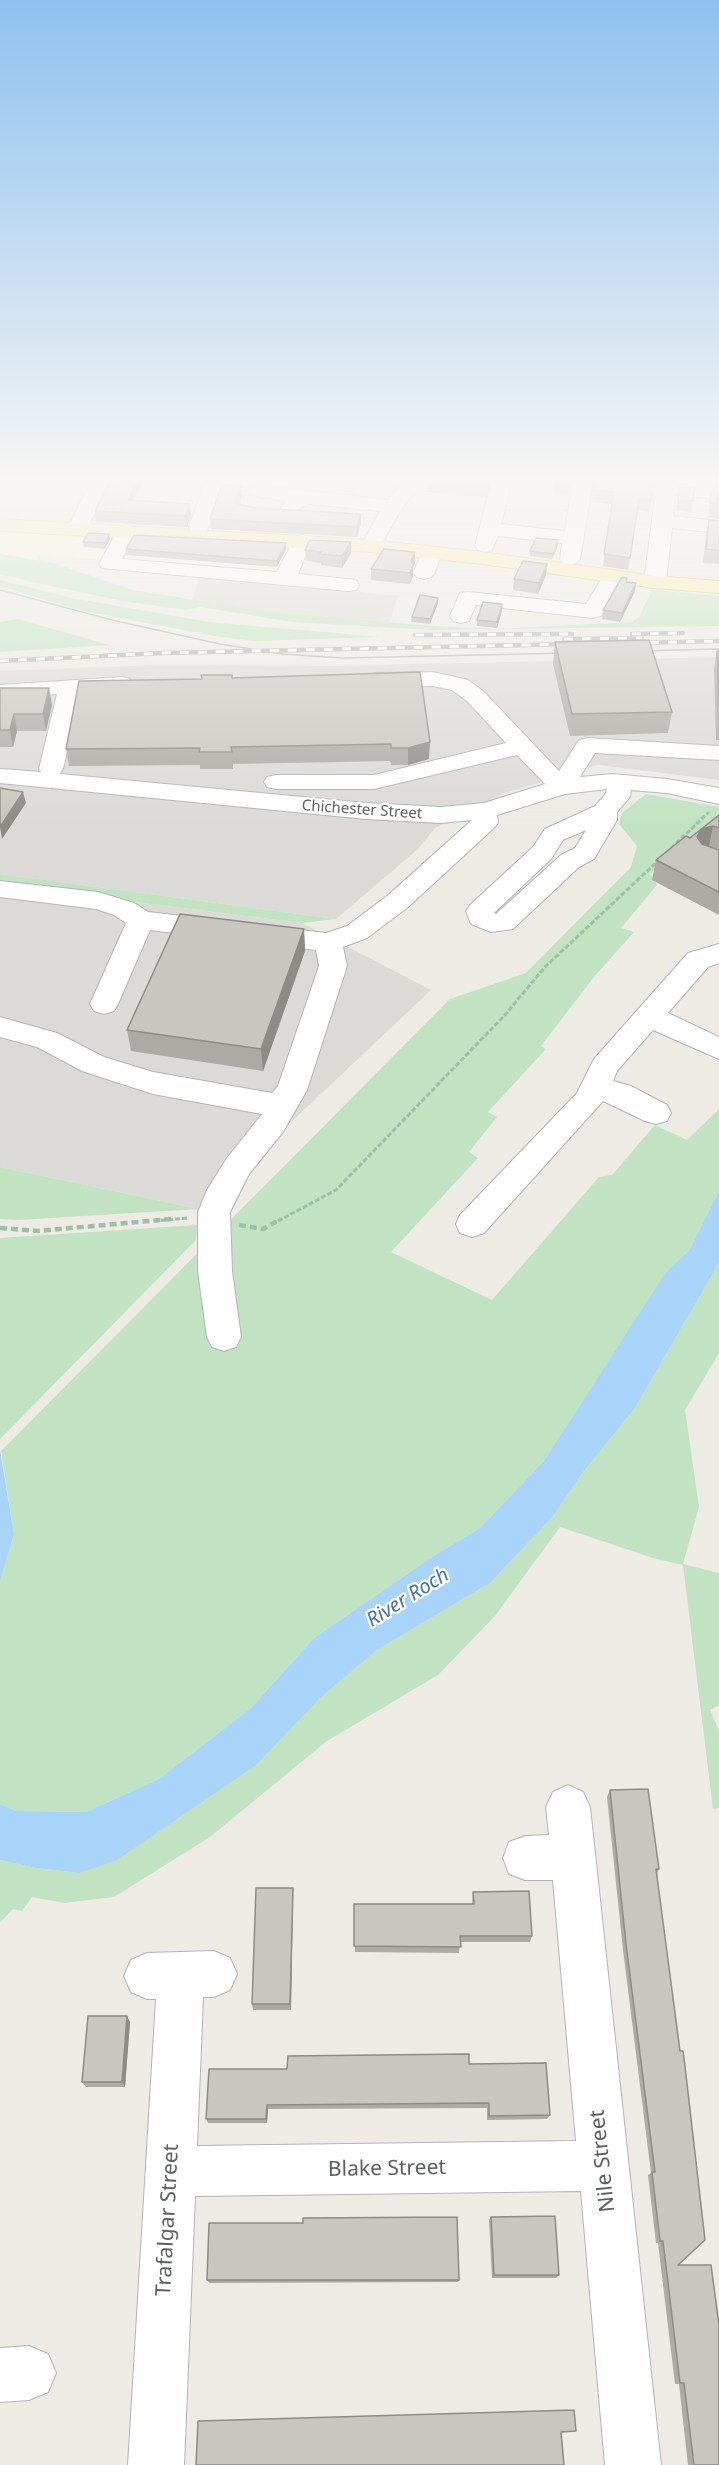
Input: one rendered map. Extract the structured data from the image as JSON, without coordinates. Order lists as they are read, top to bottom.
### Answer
{
  "streets": {
    "street": [
      "Chichester Street",
      "Nile Street",
      "Blake Street",
      "Trafalgar Street"
    ]
  },
  "crossings": [
    ["Nile Street", "Blake Street"],
    ["Blake Street", "Trafalgar Street"]
  ],
  "water": ["River Roch"]
}
